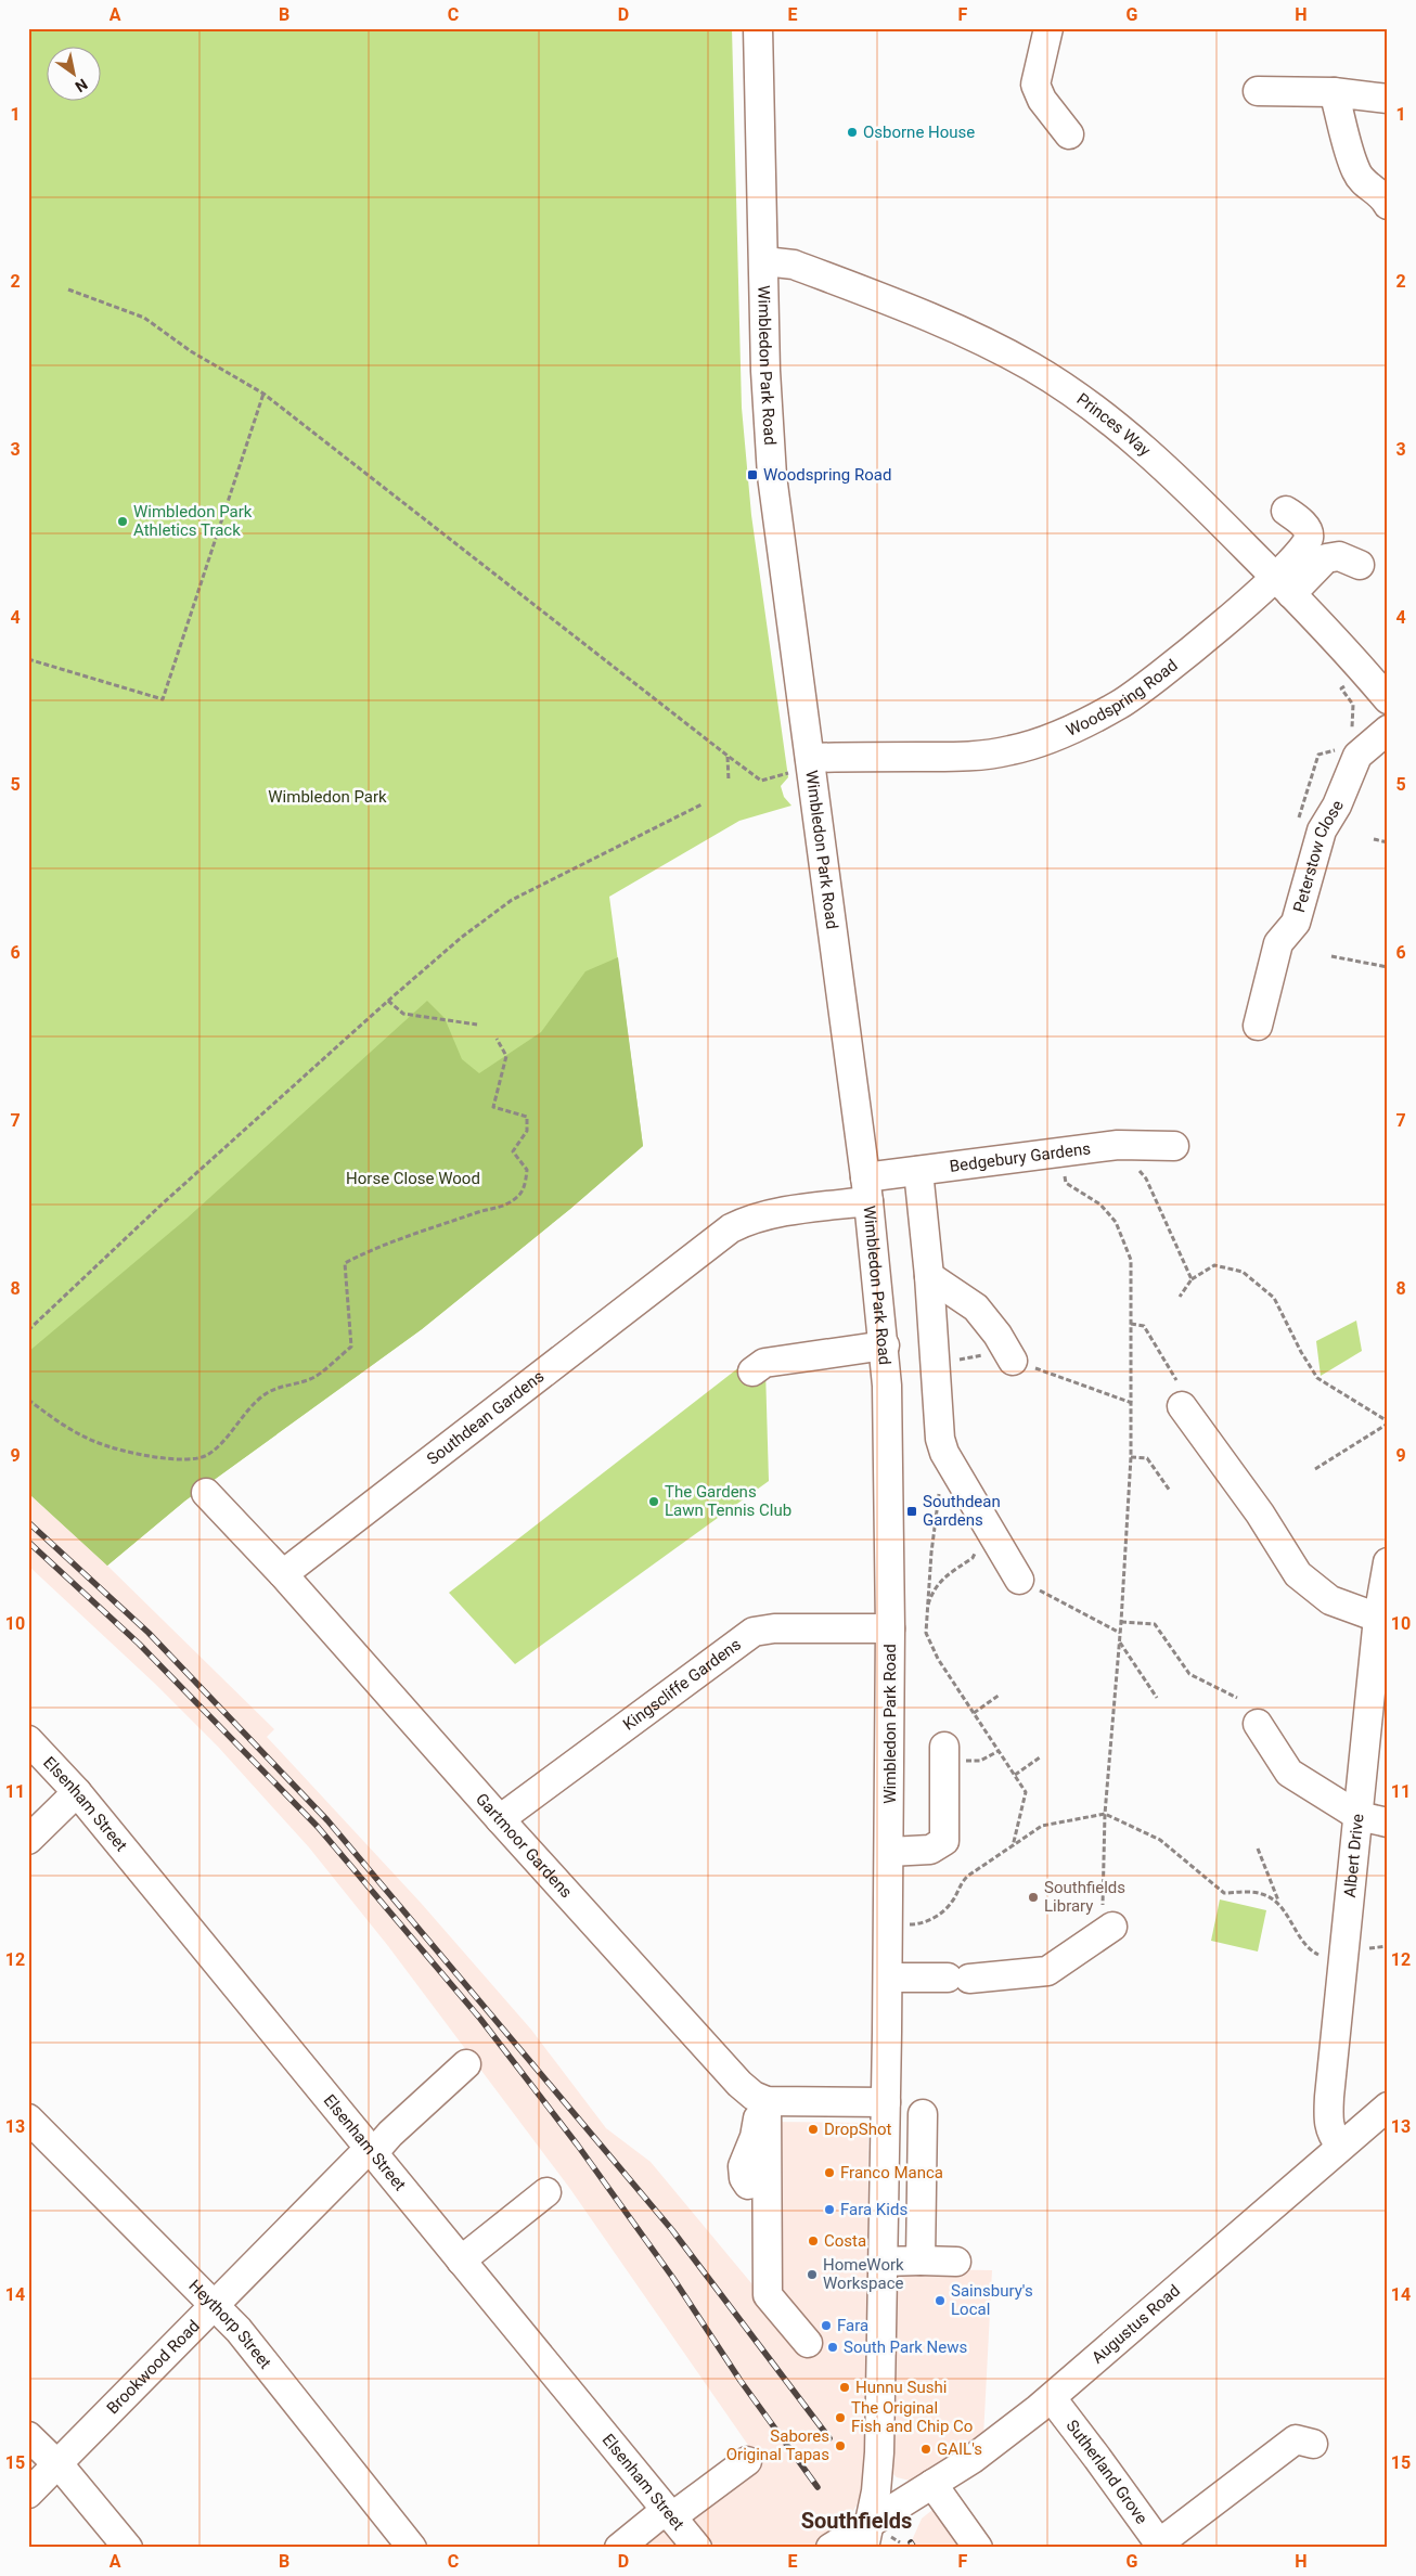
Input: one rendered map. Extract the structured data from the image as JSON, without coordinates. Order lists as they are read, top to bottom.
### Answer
{
  "streets": {
    "street": [
      "Wimbledon Park Road",
      "Princes Way",
      "Woodspring Road",
      "Peterstow Close",
      "Bedgebury Gardens",
      "Southdean Gardens",
      "Kingscliffe Gardens",
      "Elsenham Street",
      "Gartmoor Gardens",
      "Albert Drive",
      "Augustus Road",
      "Heythorp Street",
      "Brookwood Road",
      "Sutherland Grove"
    ]
  },
  "crossings": [
    ["Wimbledon Park Road", "Princes Way"],
    ["Wimbledon Park Road", "Woodspring Road"],
    ["Wimbledon Park Road", "Bedgebury Gardens"],
    ["Wimbledon Park Road", "Southdean Gardens"],
    ["Wimbledon Park Road", "Kingscliffe Gardens"],
    ["Wimbledon Park Road", "Augustus Road"],
    ["Princes Way", "Woodspring Road"],
    ["Bedgebury Gardens", "Southdean Gardens"],
    ["Southdean Gardens", "Gartmoor Gardens"],
    ["Kingscliffe Gardens", "Gartmoor Gardens"],
    ["Elsenham Street", "Brookwood Road"],
    ["Albert Drive", "Augustus Road"],
    ["Augustus Road", "Sutherland Grove"],
    ["Heythorp Street", "Brookwood Road"]
  ],
  "districts": ["Southfields"],
  "parks": ["Wimbledon Park", "Horse Close Wood"],
  "places": {
    "other": [
      "Osborne House",
      "Wimbledon Park Athletics Track",
      "The Gardens Lawn Tennis Club",
      "Southfields Library",
      "DropShot",
      "Franco Manca",
      "Fara Kids",
      "Costa",
      "HomeWork Workspace",
      "Sainsbury's Local",
      "Fara",
      "South Park News",
      "Hunnu Sushi",
      "The Original Fish and Chip Co",
      "Sabores Original Tapas",
      "GAIL's"
    ],
    "transit": ["Woodspring Road", "Southdean Gardens"]
  },
  "north": "bottom right",
  "grid": {
    "columns": [
      "A",
      "B",
      "C",
      "D",
      "E",
      "F",
      "G",
      "H"
    ],
    "rows": [
      "1",
      "2",
      "3",
      "4",
      "5",
      "6",
      "7",
      "8",
      "9",
      "10",
      "11",
      "12",
      "13",
      "14",
      "15"
    ]
  }
}
